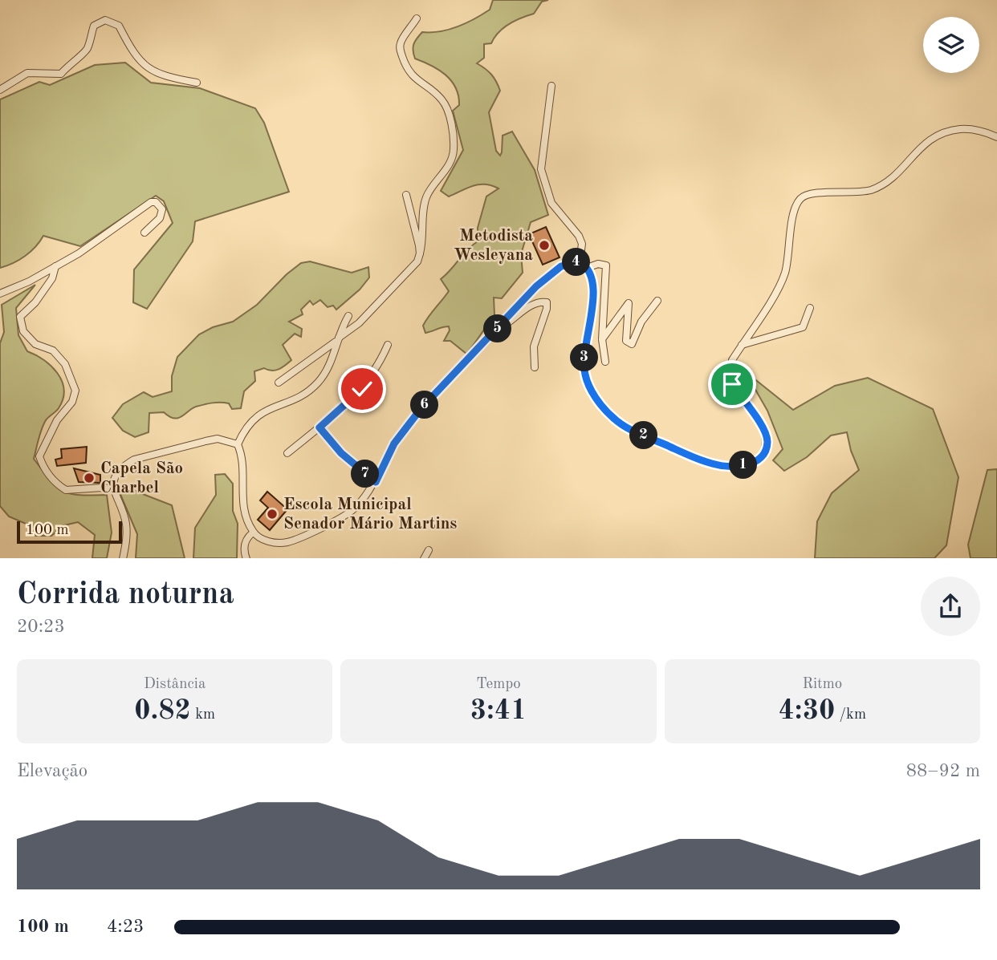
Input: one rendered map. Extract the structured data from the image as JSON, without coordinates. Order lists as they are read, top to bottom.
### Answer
{
  "places": ["Metodista Wesleyana", "Capela São Charbel", "Escola Municipal Senador Mário Martins"],
  "scale_bar": "100 m",
  "page": {
    "pins": [
      "4",
      "5",
      "3",
      "6",
      "2",
      "1",
      "7"
    ],
    "scale": "100 m",
    "heading": ["Corrida noturna", "20:23"],
    "stats": [
      ["Distância", "0.82 km"],
      ["Tempo", "3:41"],
      ["Ritmo", "4:30 /km"]
    ],
    "chart": ["Elevação", "88–92 m"],
    "list": [
      {
        "name": "100 m",
        "note": "4:23"
      }
    ]
  }
}
